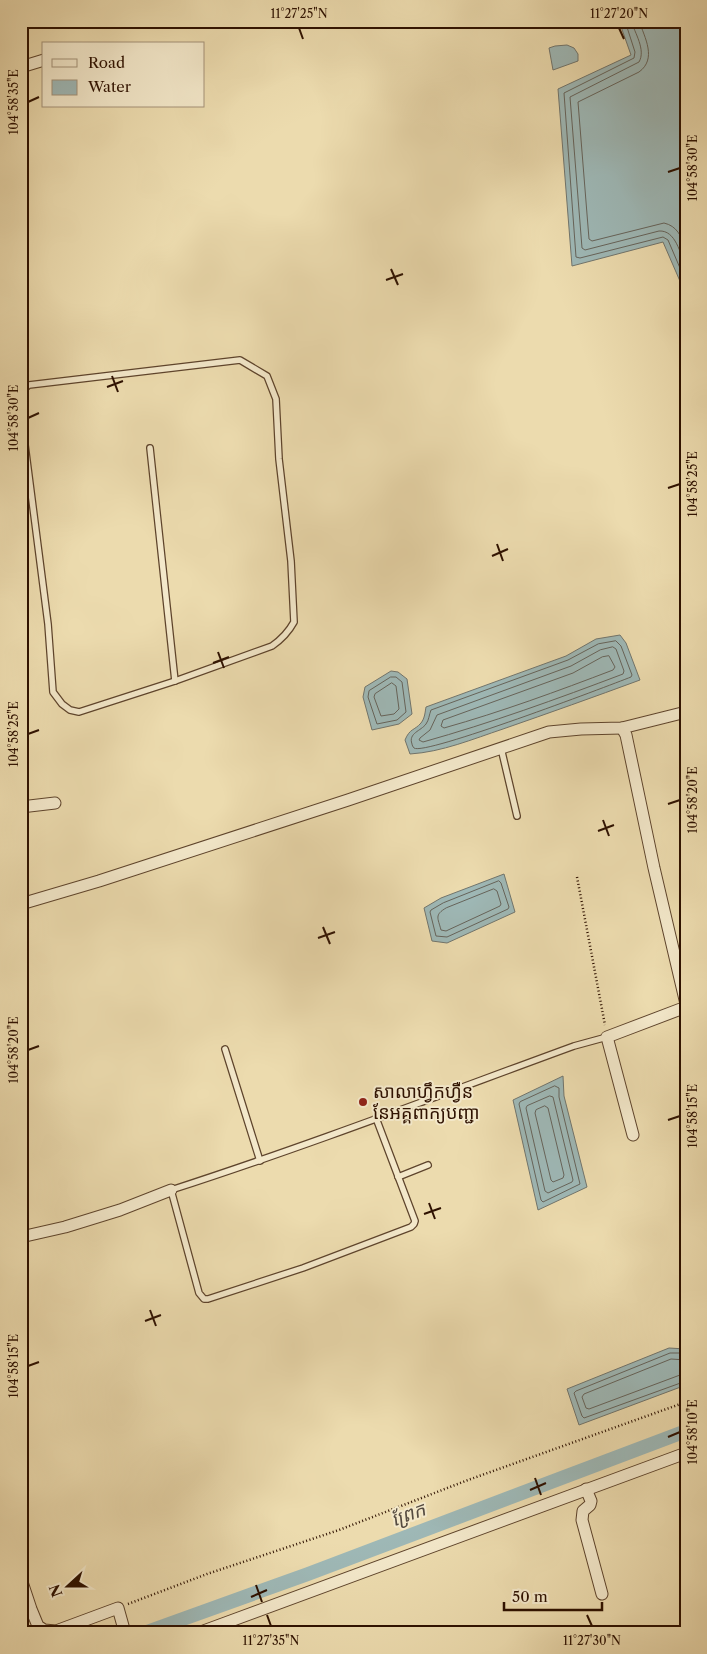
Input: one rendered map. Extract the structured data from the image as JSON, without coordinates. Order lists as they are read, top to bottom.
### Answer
{
  "water": ["ព្រែក"],
  "places": ["សាលាហ្វឹកហ្វឺន នែអគ្គពាក្យបញ្ជា"],
  "legend": ["Road", "Water"],
  "scale_bar": "50 m",
  "north": "left",
  "coordinates": [
    "11°27'25\"N",
    "11°27'20\"N",
    "104°58'35\"E",
    "104°58'30\"E",
    "104°58'25\"E",
    "104°58'20\"E",
    "104°58'15\"E",
    "104°58'10\"E",
    "11°27'35\"N",
    "11°27'30\"N"
  ]
}
